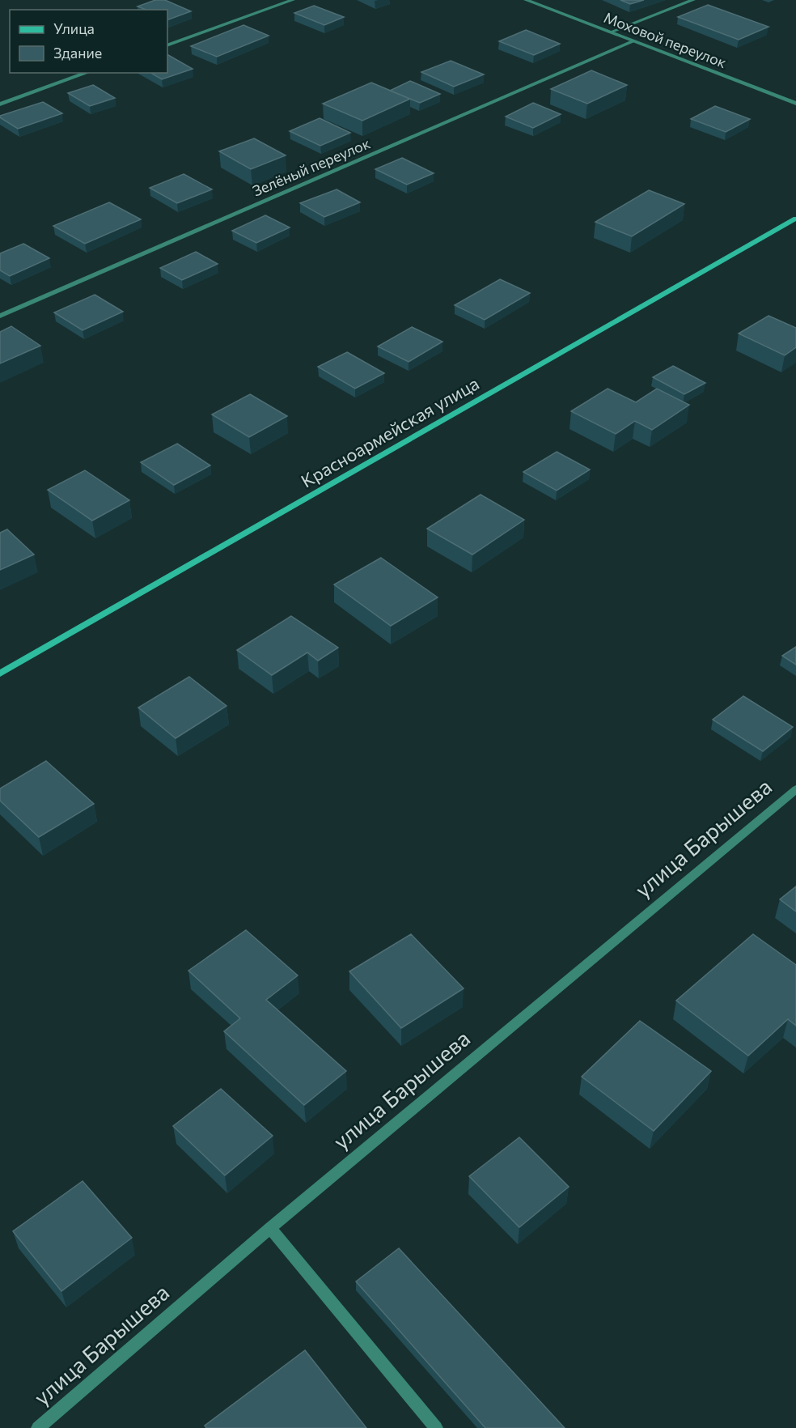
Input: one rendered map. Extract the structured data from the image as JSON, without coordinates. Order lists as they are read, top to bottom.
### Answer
{
  "streets": {
    "main road": ["Красноармейская улица"],
    "street": ["Моховой переулок", "Зелёный переулок", "улица Барышева"]
  },
  "crossings": [
    ["Моховой переулок", "Зелёный переулок"]
  ],
  "legend": ["Улица", "Здание"]
}
